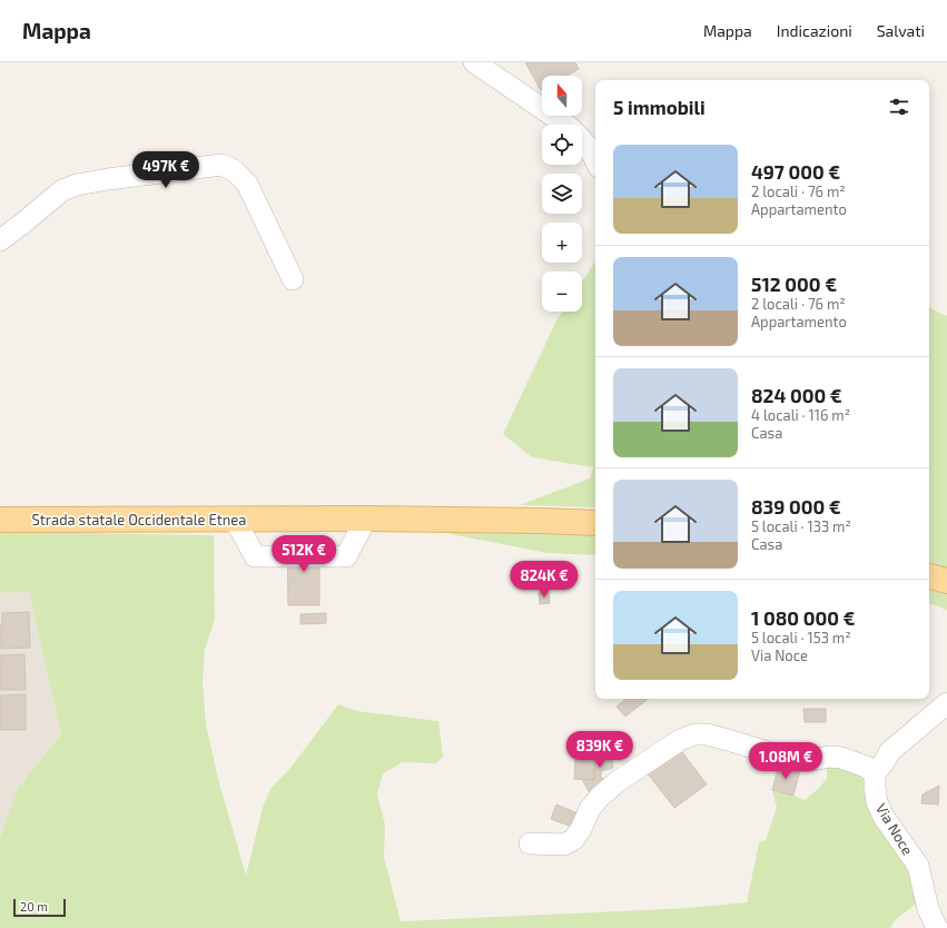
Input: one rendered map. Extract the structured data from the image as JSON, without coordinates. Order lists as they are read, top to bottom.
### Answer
{
  "streets": {
    "main road": ["Strada statale Occidentale Etnea"],
    "street": ["Via Noce"]
  },
  "scale_bar": "20 m",
  "north": "top",
  "page": {
    "header": "Mappa",
    "nav": ["Mappa", "Indicazioni", "Salvati"],
    "map_buttons": ["+", "−"],
    "heading": "5 immobili",
    "list": [
      {
        "name": "497 000 €",
        "note": "2 locali · 76 m² · Appartamento"
      },
      {
        "name": "512 000 €",
        "note": "2 locali · 76 m² · Appartamento"
      },
      {
        "name": "824 000 €",
        "note": "4 locali · 116 m² · Casa"
      },
      {
        "name": "839 000 €",
        "note": "5 locali · 133 m² · Casa"
      },
      {
        "name": "1 080 000 €",
        "note": "5 locali · 153 m² · Via Noce"
      }
    ],
    "price": [
      "497K €",
      "512K €",
      "824K €",
      "839K €",
      "1.08M €"
    ],
    "scale": "20 m"
  }
}
